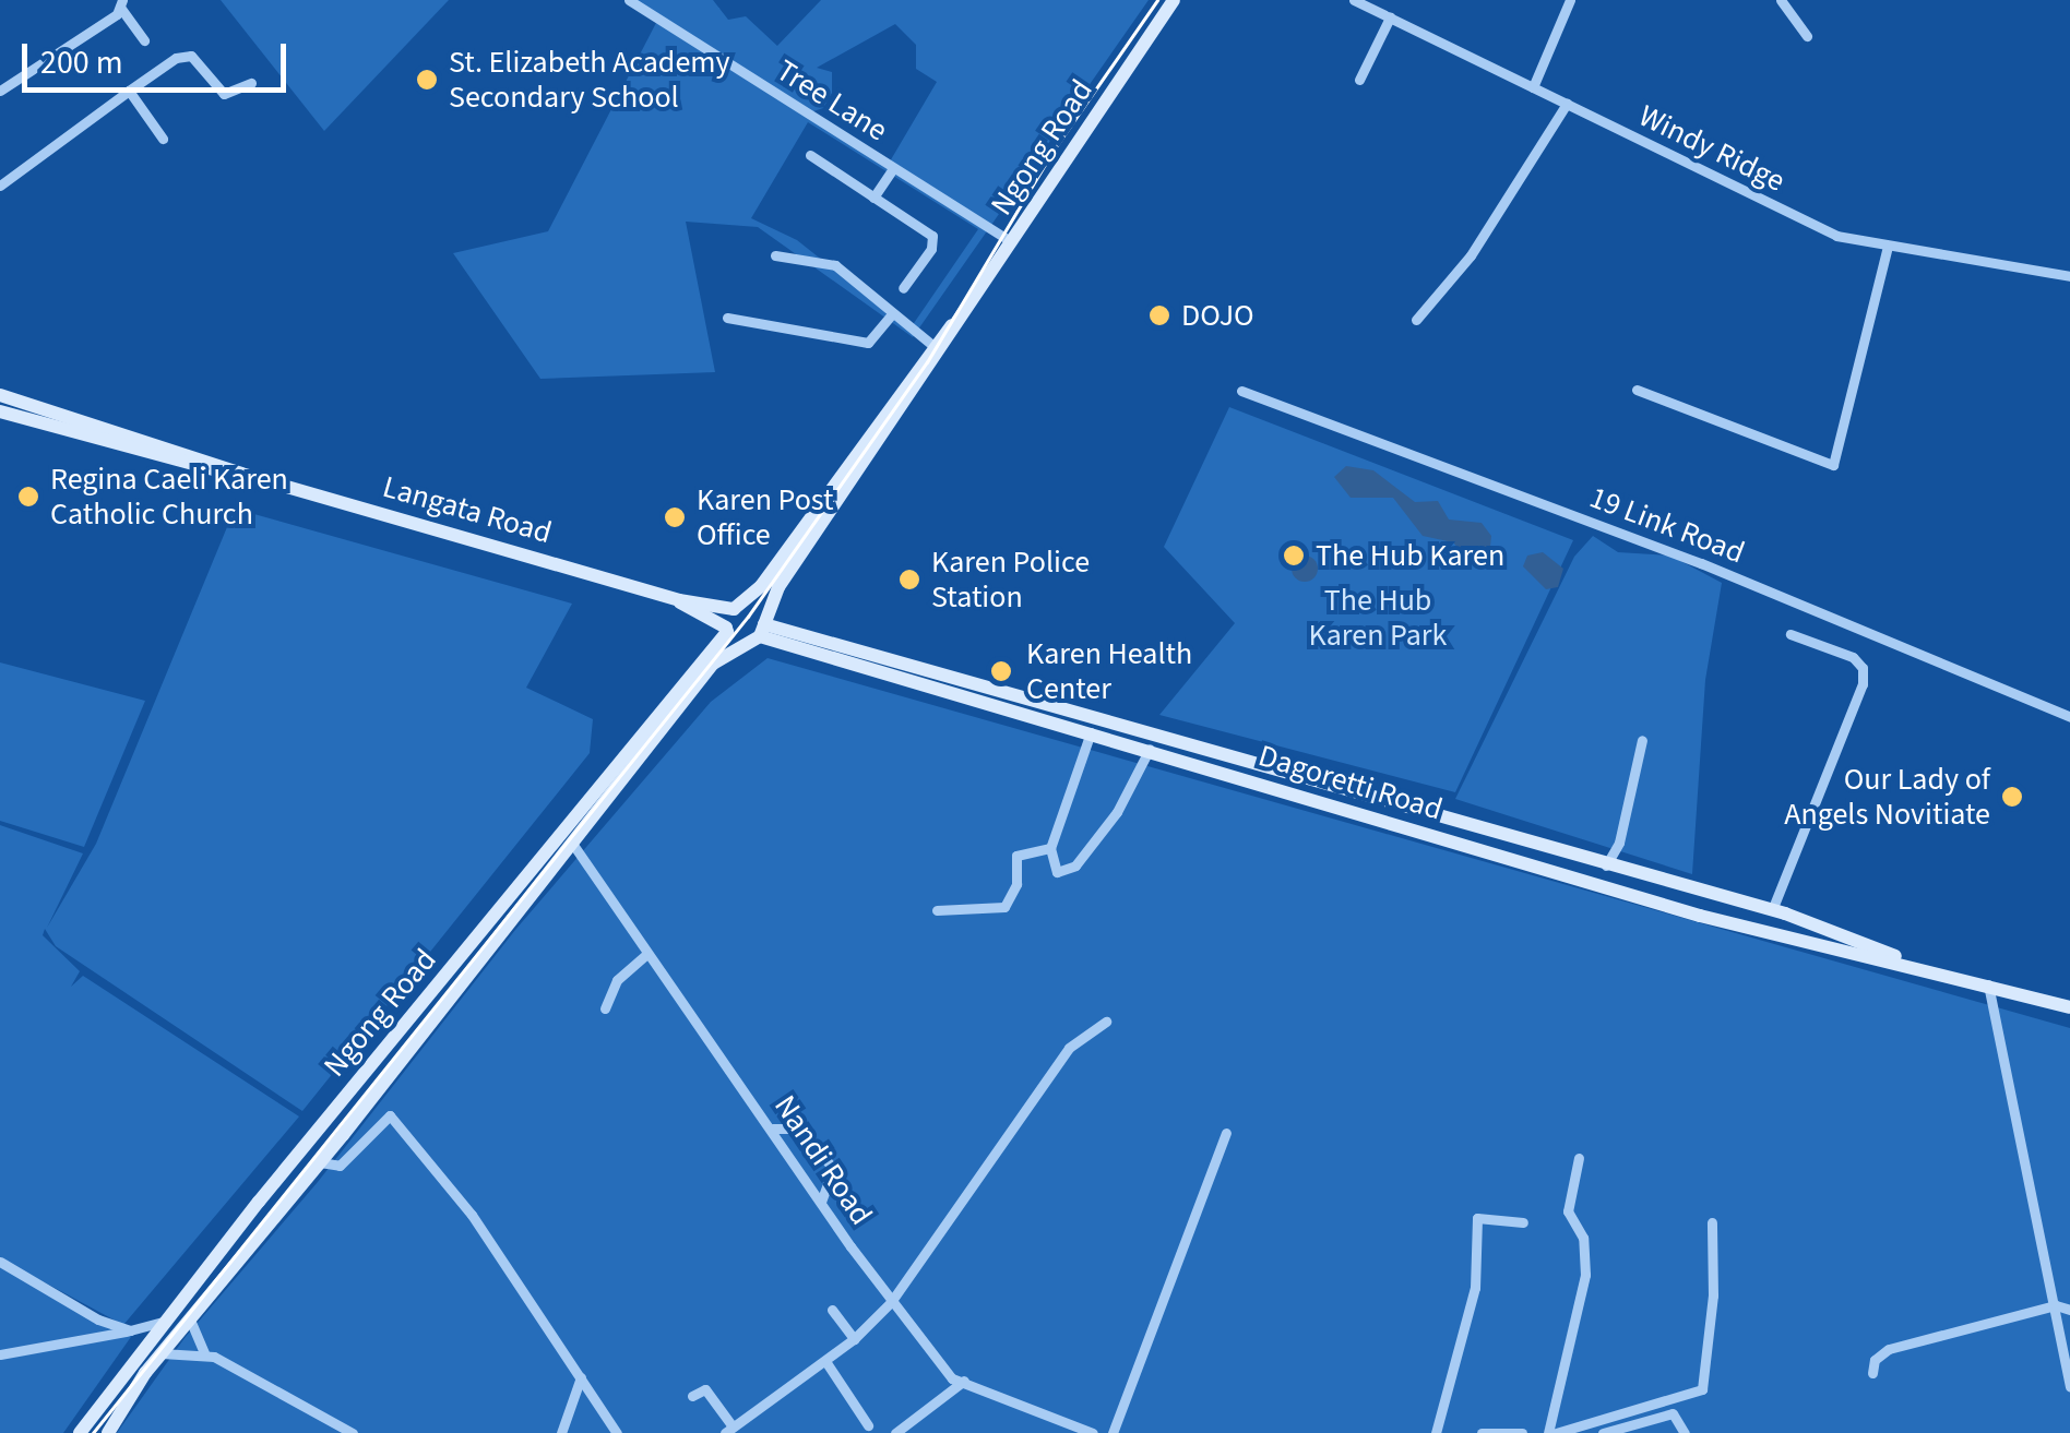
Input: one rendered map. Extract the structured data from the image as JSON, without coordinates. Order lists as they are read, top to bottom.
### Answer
{
  "streets": {
    "main road": ["Ngong Road", "Langata Road", "Dagoretti Road"],
    "street": [
      "Tree Lane",
      "Windy Ridge",
      "19 Link Road",
      "Nandi Road"
    ]
  },
  "crossings": [
    ["Tree Lane", "Ngong Road"],
    ["Ngong Road", "Dagoretti Road"],
    ["Ngong Road", "Nandi Road"]
  ],
  "parks": ["The Hub Karen Park"],
  "places": [
    "St. Elizabeth Academy Secondary School",
    "DOJO",
    "Regina Caeli Karen Catholic Church",
    "Karen Post Office",
    "The Hub Karen",
    "Karen Police Station",
    "Karen Health Center",
    "Our Lady of Angels Novitiate"
  ],
  "scale_bar": "200 m"
}
